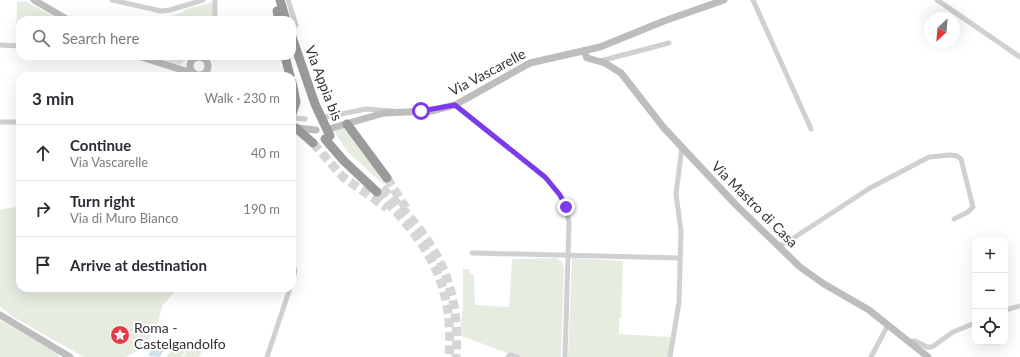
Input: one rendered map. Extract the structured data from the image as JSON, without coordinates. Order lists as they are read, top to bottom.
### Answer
{
  "streets": {
    "highway": ["Via Appia bis"],
    "street": ["Via Vascarelle", "Via Mastro di Casa"]
  },
  "crossings": [
    ["Via Vascarelle", "Via Appia bis"],
    ["Via Vascarelle", "Via Mastro di Casa"]
  ],
  "places": {
    "place": ["Roma - Castelgandolfo"]
  },
  "north": "bottom left",
  "page": {
    "search": "Search here",
    "heading": ["3 min", "Walk · 230 m"],
    "list": [
      ["Continue", "Via Vascarelle", "40 m"],
      ["Turn right", "Via di Muro Bianco", "190 m"],
      "Arrive at destination"
    ],
    "map_buttons": ["+", "−"]
  }
}
